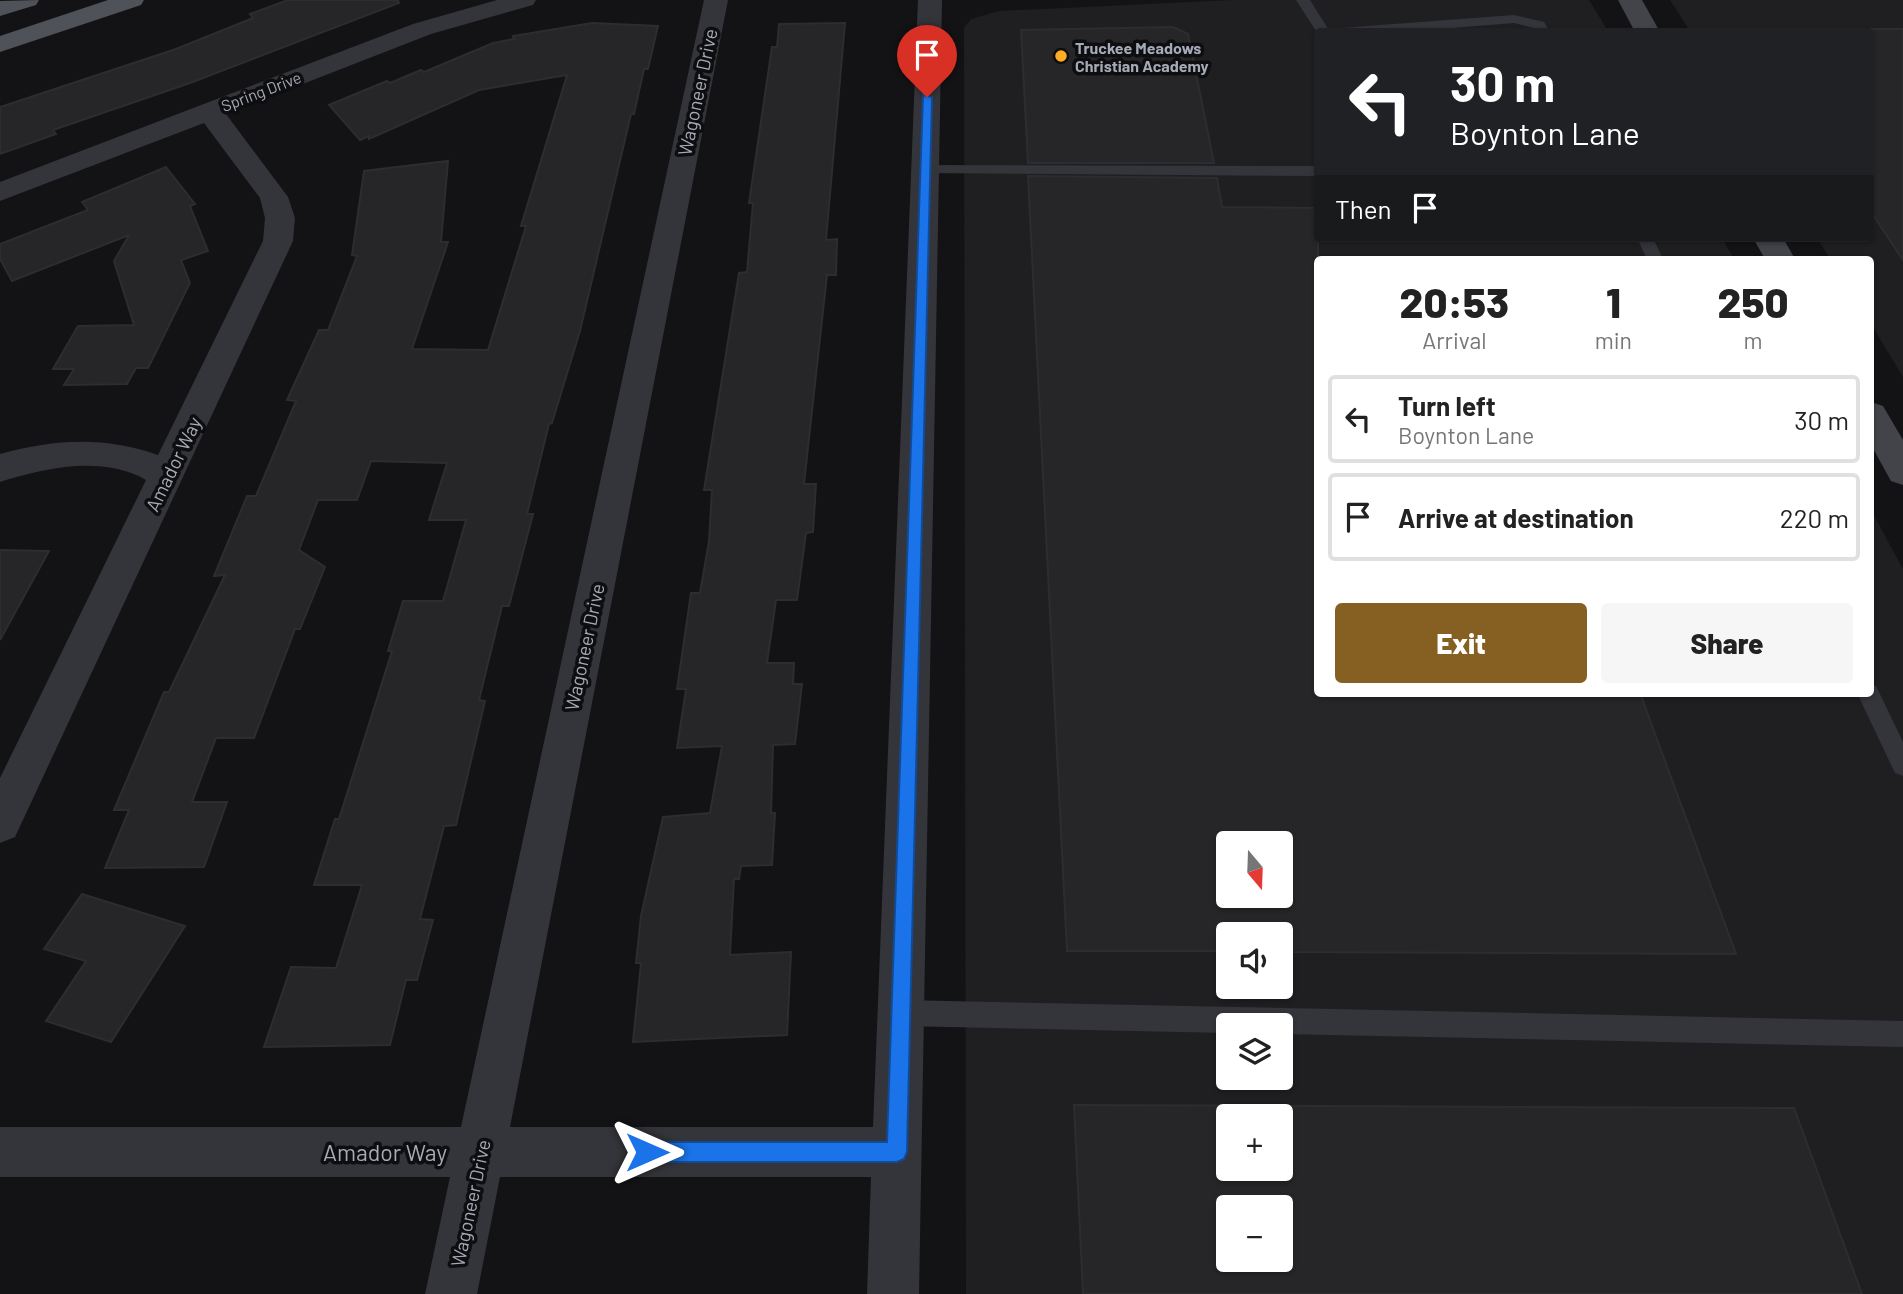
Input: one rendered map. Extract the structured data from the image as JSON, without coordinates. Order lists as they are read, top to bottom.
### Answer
{
  "streets": {
    "street": ["Spring Drive", "Wagoneer Drive", "Amador Way"]
  },
  "crossings": [
    ["Spring Drive", "Amador Way"],
    ["Wagoneer Drive", "Amador Way"]
  ],
  "places": ["Truckee Meadows Christian Academy"],
  "north": "bottom",
  "page": {
    "turn": ["30 m", "Boynton Lane"],
    "then": "Then",
    "eta": [
      "20:53",
      "Arrival",
      "1",
      "min",
      "250",
      "m"
    ],
    "list": [
      {
        "name": "Turn left",
        "note": "Boynton Lane",
        "value": "30 m"
      },
      {
        "name": "Arrive at destination",
        "value": "220 m"
      }
    ],
    "buttons": ["Exit", "Share"],
    "map_buttons": ["+", "−"]
  }
}
